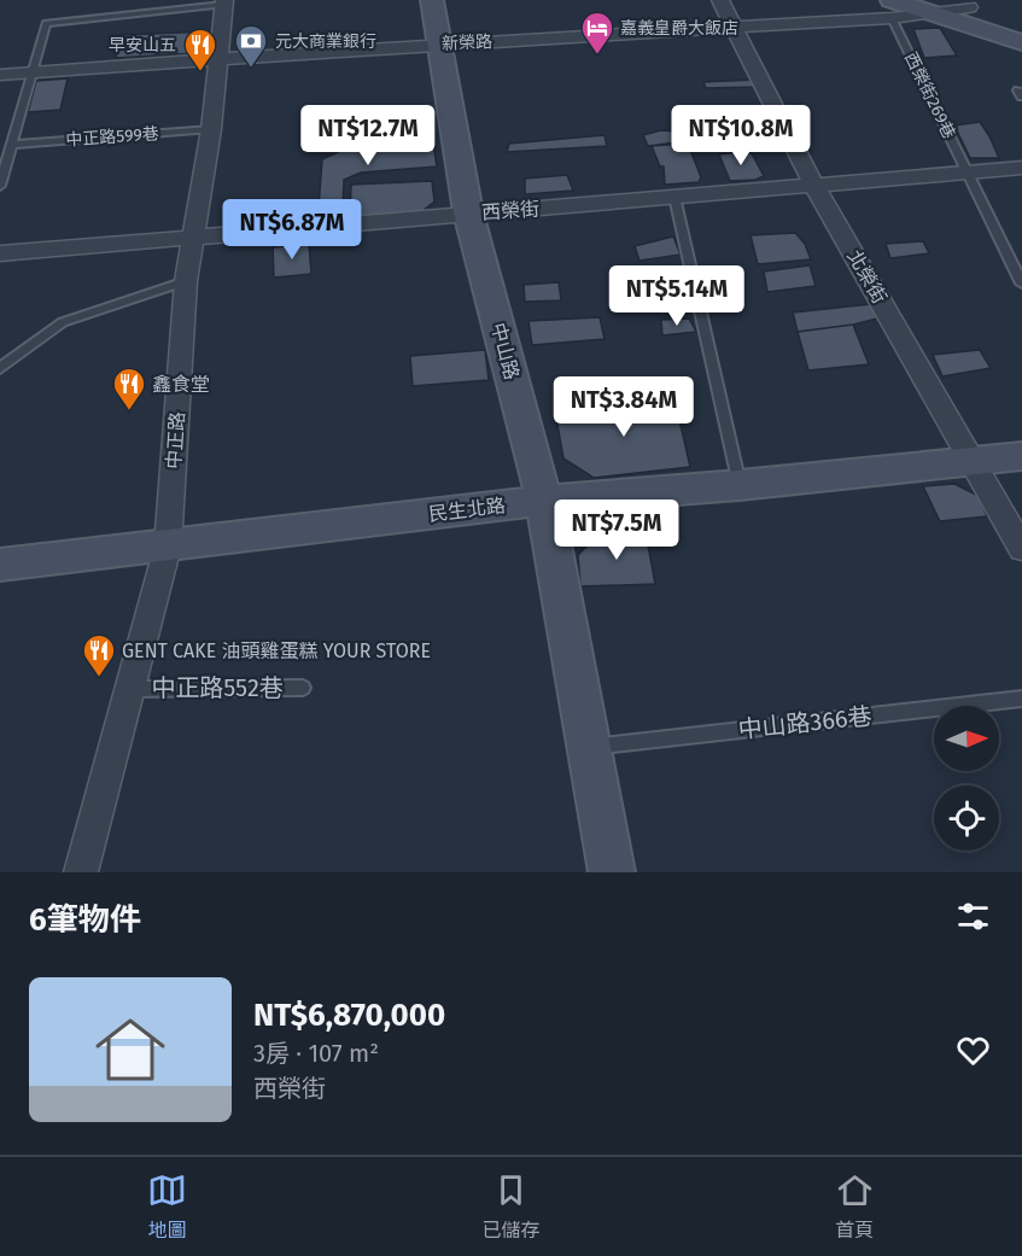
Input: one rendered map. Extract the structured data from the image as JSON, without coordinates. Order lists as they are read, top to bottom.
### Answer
{
  "streets": {
    "street": [
      "新榮路",
      "西榮街",
      "北榮街",
      "中山路",
      "中正路",
      "民生北路"
    ],
    "lane": [
      "西榮街269巷",
      "中正路599巷",
      "中正路552巷",
      "中山路366巷"
    ]
  },
  "crossings": [
    ["新榮路", "西榮街269巷"],
    ["新榮路", "北榮街"],
    ["新榮路", "中山路"],
    ["新榮路", "中正路"],
    ["西榮街269巷", "西榮街"],
    ["中正路599巷", "中正路"],
    ["西榮街", "北榮街"],
    ["西榮街", "中山路"],
    ["西榮街", "中正路"],
    ["北榮街", "民生北路"],
    ["中山路", "民生北路"],
    ["中山路", "中山路366巷"],
    ["中正路", "民生北路"],
    ["中正路", "中正路552巷"]
  ],
  "places": {
    "hotel": ["嘉義皇爵大飯店"],
    "bank": ["元大商業銀行"],
    "restaurant": ["早安山五", "鑫食堂", "GENT CAKE 油頭雞蛋糕 YOUR STORE"]
  },
  "north": "right",
  "page": {
    "price": [
      "NT$12.7M",
      "NT$10.8M",
      "NT$6.87M",
      "NT$5.14M",
      "NT$3.84M",
      "NT$7.5M"
    ],
    "heading": "6筆物件",
    "list": [
      {
        "name": "NT$6,870,000",
        "note": "3房 · 107 m² · 西榮街"
      }
    ],
    "tabs": ["地圖", "已儲存", "首頁"]
  }
}
